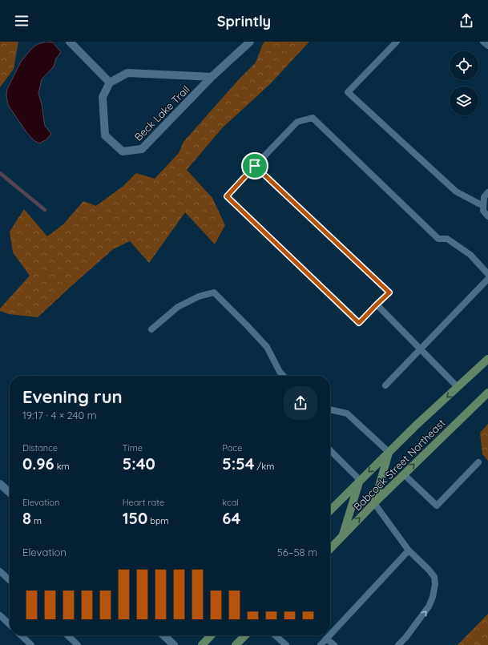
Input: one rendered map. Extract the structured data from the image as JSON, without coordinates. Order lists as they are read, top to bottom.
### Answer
{
  "streets": {
    "main road": ["Babcock Street Northeast"],
    "street": ["Beck Lake Trail"]
  },
  "page": {
    "header": "Sprintly",
    "heading": ["Evening run", "19:17 · 4 × 240 m"],
    "stats": [
      ["Distance", "0.96 km"],
      ["Time", "5:40"],
      ["Pace", "5:54 /km"],
      ["Elevation", "8 m"],
      ["Heart rate", "150 bpm"],
      ["kcal", "64"]
    ],
    "chart": ["Elevation", "56–58 m"]
  }
}
